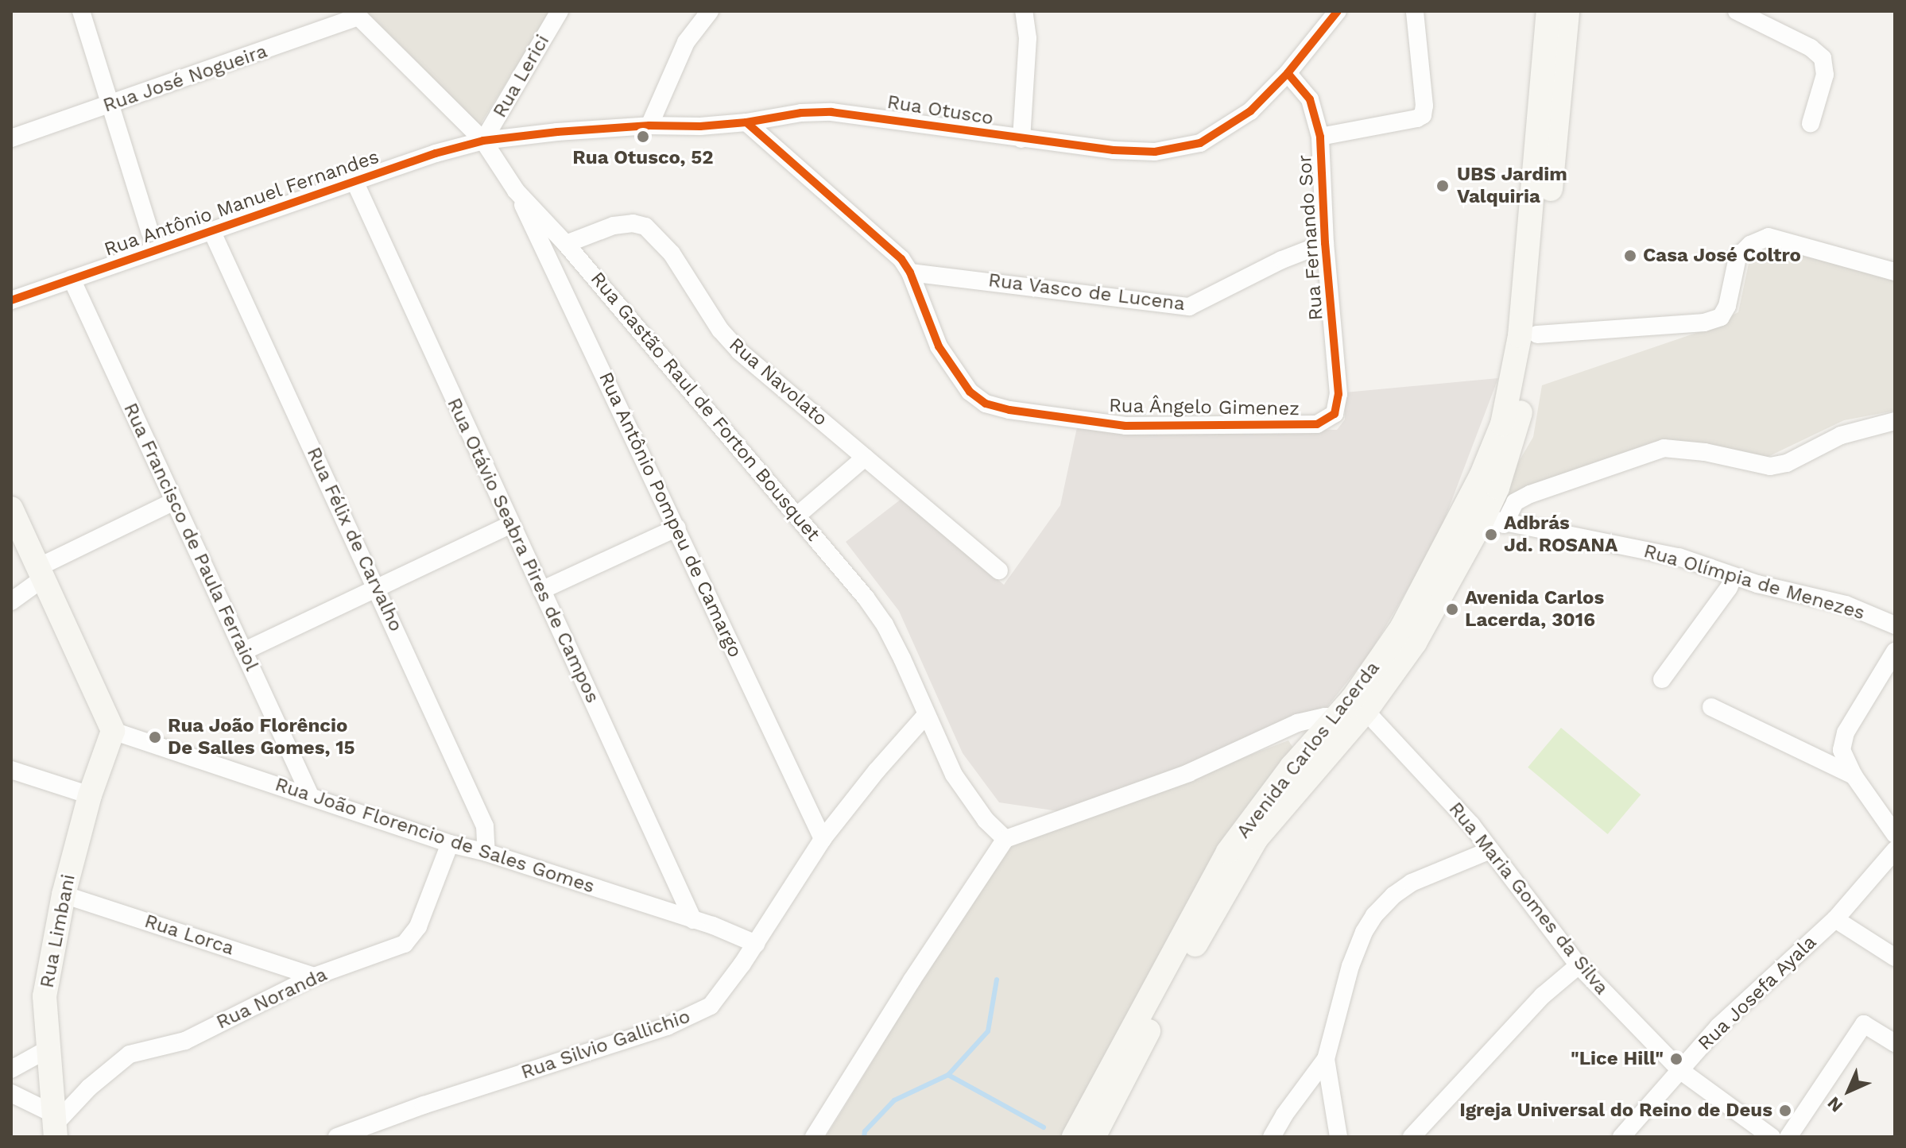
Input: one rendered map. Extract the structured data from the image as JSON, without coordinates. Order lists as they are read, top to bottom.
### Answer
{
  "streets": {
    "main road": ["Avenida Carlos Lacerda", "Rua Limbani"],
    "street": [
      "Rua Lerici",
      "Rua José Nogueira",
      "Rua Otusco",
      "Rua Antônio Manuel Fernandes",
      "Rua Fernando Sor",
      "Rua Vasco de Lucena",
      "Rua Navolato",
      "Rua Gastão Raul de Forton Bousquet",
      "Rua Ângelo Gimenez",
      "Rua Antônio Pompeu de Camargo",
      "Rua Francisco de Paula Ferraiol",
      "Rua Félix de Carvalho",
      "Rua Otávio Seabra Pires de Campos",
      "Rua Olímpia de Menezes",
      "Rua João Florencio de Sales Gomes",
      "Rua Maria Gomes da Silva",
      "Rua Lorca",
      "Rua Josefa Ayala",
      "Rua Noranda",
      "Rua Silvio Gallichio"
    ]
  },
  "crossings": [
    ["Rua Lerici", "Rua Otusco"],
    ["Rua Lerici", "Rua Antônio Manuel Fernandes"],
    ["Rua Lerici", "Rua Gastão Raul de Forton Bousquet"],
    ["Rua José Nogueira", "Rua Gastão Raul de Forton Bousquet"],
    ["Rua Otusco", "Rua Antônio Manuel Fernandes"],
    ["Rua Otusco", "Rua Fernando Sor"],
    ["Rua Otusco", "Rua Gastão Raul de Forton Bousquet"],
    ["Rua Otusco", "Rua Ângelo Gimenez"],
    ["Rua Antônio Manuel Fernandes", "Rua Gastão Raul de Forton Bousquet"],
    ["Rua Antônio Manuel Fernandes", "Rua Francisco de Paula Ferraiol"],
    ["Rua Antônio Manuel Fernandes", "Rua Félix de Carvalho"],
    ["Rua Antônio Manuel Fernandes", "Rua Otávio Seabra Pires de Campos"],
    ["Rua Fernando Sor", "Rua Vasco de Lucena"],
    ["Rua Fernando Sor", "Rua Ângelo Gimenez"],
    ["Rua Vasco de Lucena", "Rua Ângelo Gimenez"],
    ["Rua Navolato", "Rua Gastão Raul de Forton Bousquet"],
    ["Rua Gastão Raul de Forton Bousquet", "Rua Antônio Pompeu de Camargo"],
    ["Rua Gastão Raul de Forton Bousquet", "Rua Silvio Gallichio"],
    ["Rua Antônio Pompeu de Camargo", "Rua Silvio Gallichio"],
    ["Rua Francisco de Paula Ferraiol", "Rua João Florencio de Sales Gomes"],
    ["Rua Félix de Carvalho", "Rua João Florencio de Sales Gomes"],
    ["Rua Otávio Seabra Pires de Campos", "Rua João Florencio de Sales Gomes"],
    ["Rua Olímpia de Menezes", "Avenida Carlos Lacerda"],
    ["Avenida Carlos Lacerda", "Rua Maria Gomes da Silva"],
    ["Rua João Florencio de Sales Gomes", "Rua Limbani"],
    ["Rua João Florencio de Sales Gomes", "Rua Noranda"],
    ["Rua João Florencio de Sales Gomes", "Rua Silvio Gallichio"],
    ["Rua Maria Gomes da Silva", "Rua Josefa Ayala"],
    ["Rua Limbani", "Rua Lorca"],
    ["Rua Limbani", "Rua Noranda"],
    ["Rua Lorca", "Rua Noranda"]
  ],
  "places": [
    "Rua Otusco, 52",
    "UBS Jardim Valquiria",
    "Casa José Coltro",
    "Adbrás Jd. ROSANA",
    "Avenida Carlos Lacerda, 3016",
    "Rua João Florêncio De Salles Gomes, 15",
    "\"Lice Hill\"",
    "Igreja Universal do Reino de Deus"
  ],
  "north": "bottom left"
}
